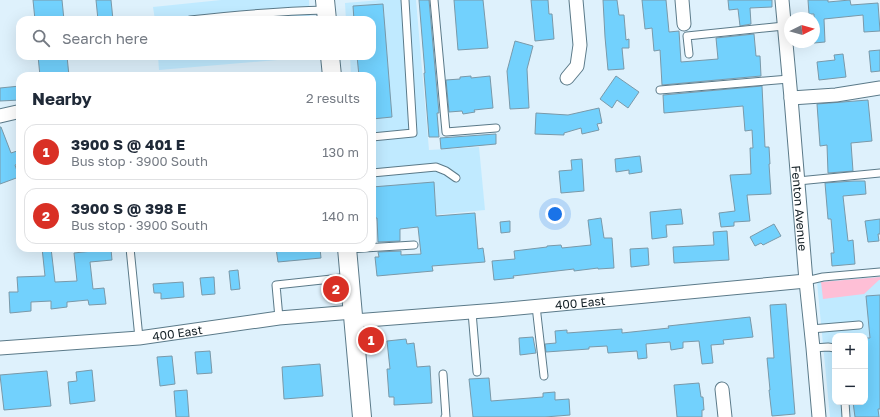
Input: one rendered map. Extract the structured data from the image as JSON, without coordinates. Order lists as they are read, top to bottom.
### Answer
{
  "streets": {
    "street": ["Fenton Avenue", "400 East"]
  },
  "crossings": [
    ["Fenton Avenue", "400 East"]
  ],
  "north": "right",
  "page": {
    "search": "Search here",
    "heading": ["Nearby", "2 results"],
    "list": [
      {
        "mark": "1",
        "name": "3900 S @ 401 E",
        "note": "Bus stop · 3900 South",
        "value": "130 m"
      },
      {
        "mark": "2",
        "name": "3900 S @ 398 E",
        "note": "Bus stop · 3900 South",
        "value": "140 m"
      }
    ],
    "pins": ["2", "1"],
    "map_buttons": ["+", "−"]
  }
}
